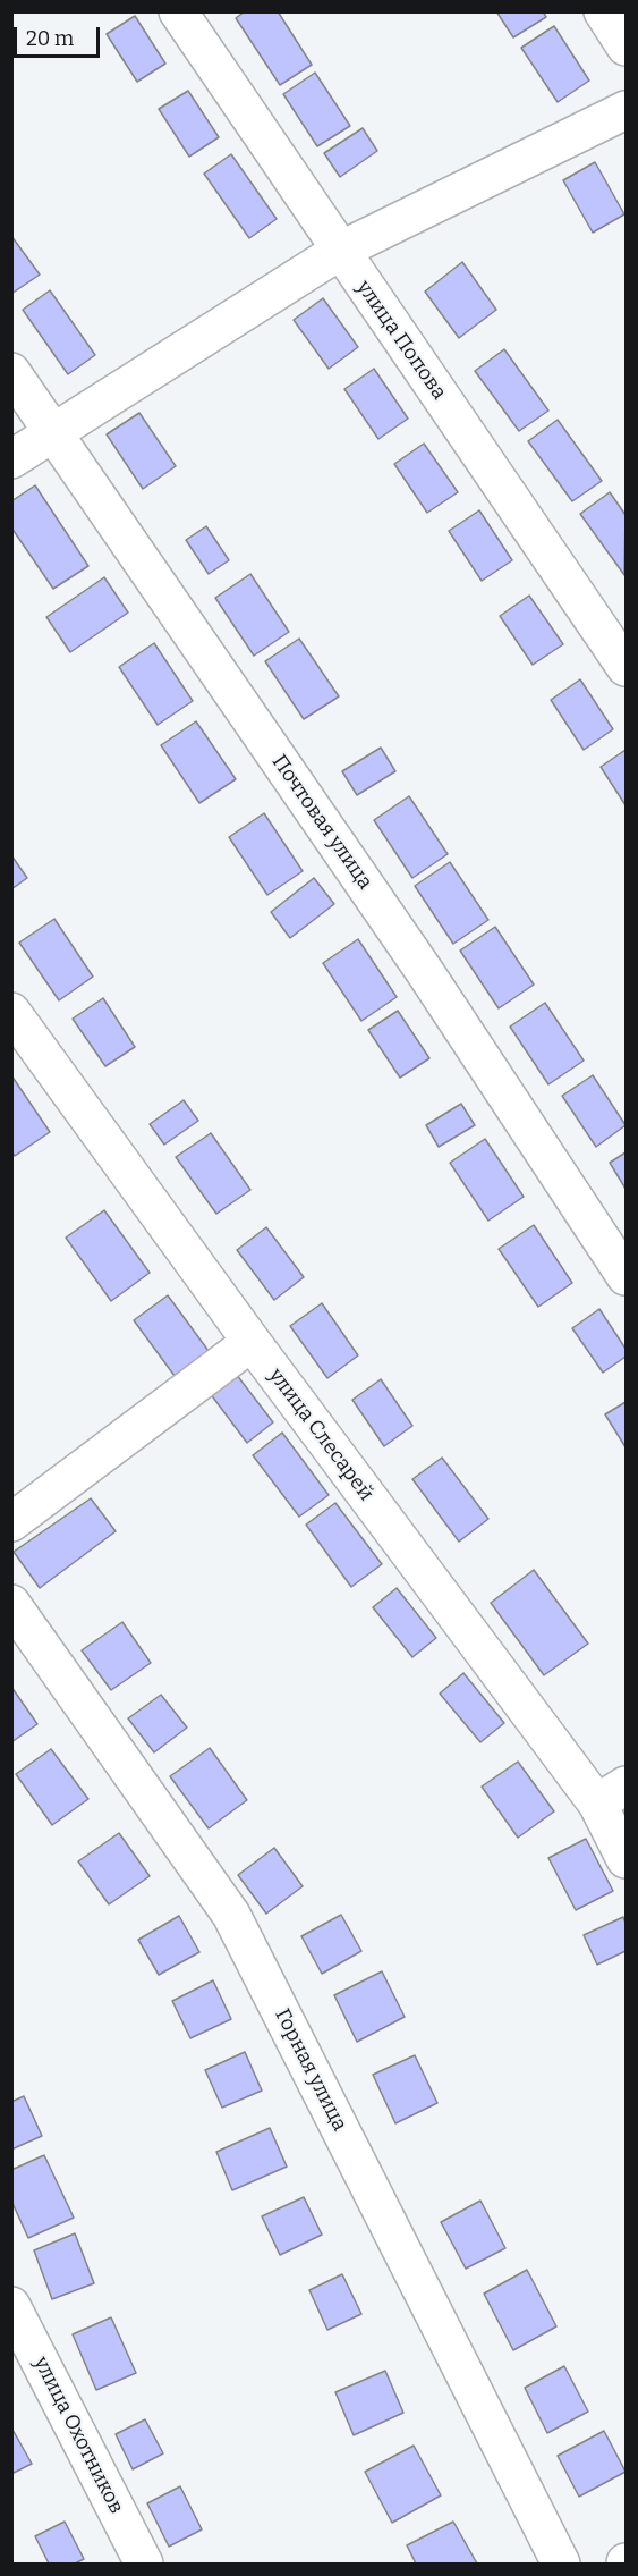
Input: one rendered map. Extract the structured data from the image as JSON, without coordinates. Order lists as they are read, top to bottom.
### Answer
{
  "streets": {
    "street": [
      "улица Попова",
      "Почтовая улица",
      "улица Слесарей",
      "Горная улица",
      "улица Охотников"
    ]
  },
  "scale_bar": "20 m"
}
